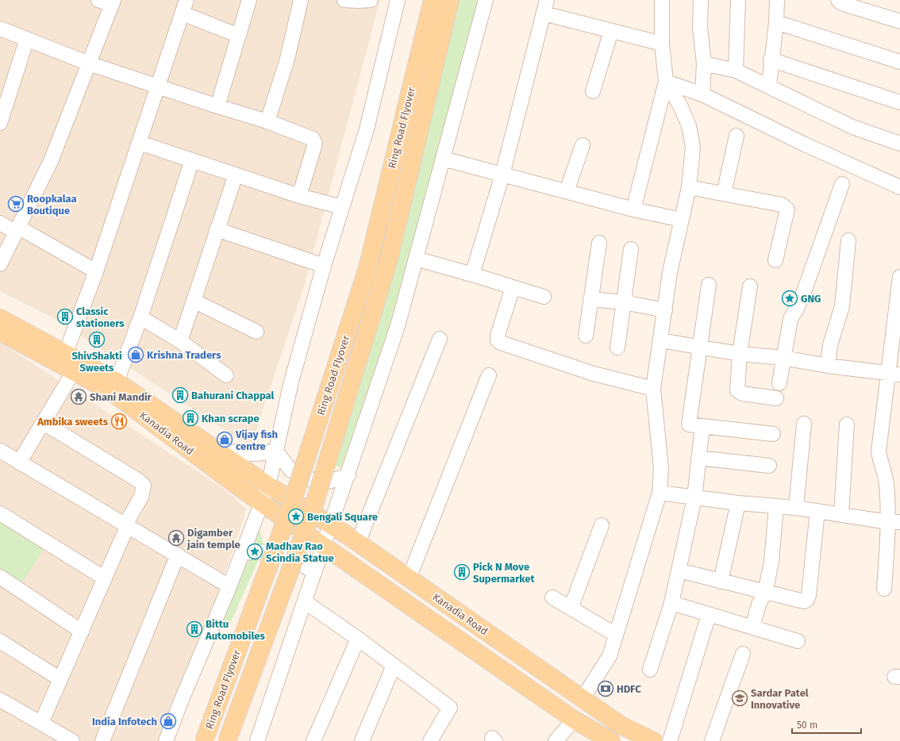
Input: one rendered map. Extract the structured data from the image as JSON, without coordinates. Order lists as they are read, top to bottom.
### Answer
{
  "streets": {
    "main road": ["Ring Road Flyover", "Kanadia Road"]
  },
  "places": {
    "supermarket": ["Roopkalaa Boutique"],
    "place": ["GNG", "Bengali Square", "Madhav Rao Scindia Statue"],
    "building": [
      "Classic stationers",
      "ShivShakti Sweets",
      "Bahurani Chappal",
      "Khan scrape",
      "Pick N Move Supermarket",
      "Bittu Automobiles"
    ],
    "shop": ["Krishna Traders", "Vijay fish centre", "India Infotech"],
    "temple": ["Shani Mandir", "Digamber jain temple"],
    "restaurant": ["Ambika sweets"],
    "bank": ["HDFC"],
    "school or university": ["Sardar Patel Innovative"]
  },
  "scale_bar": "50 m"
}
